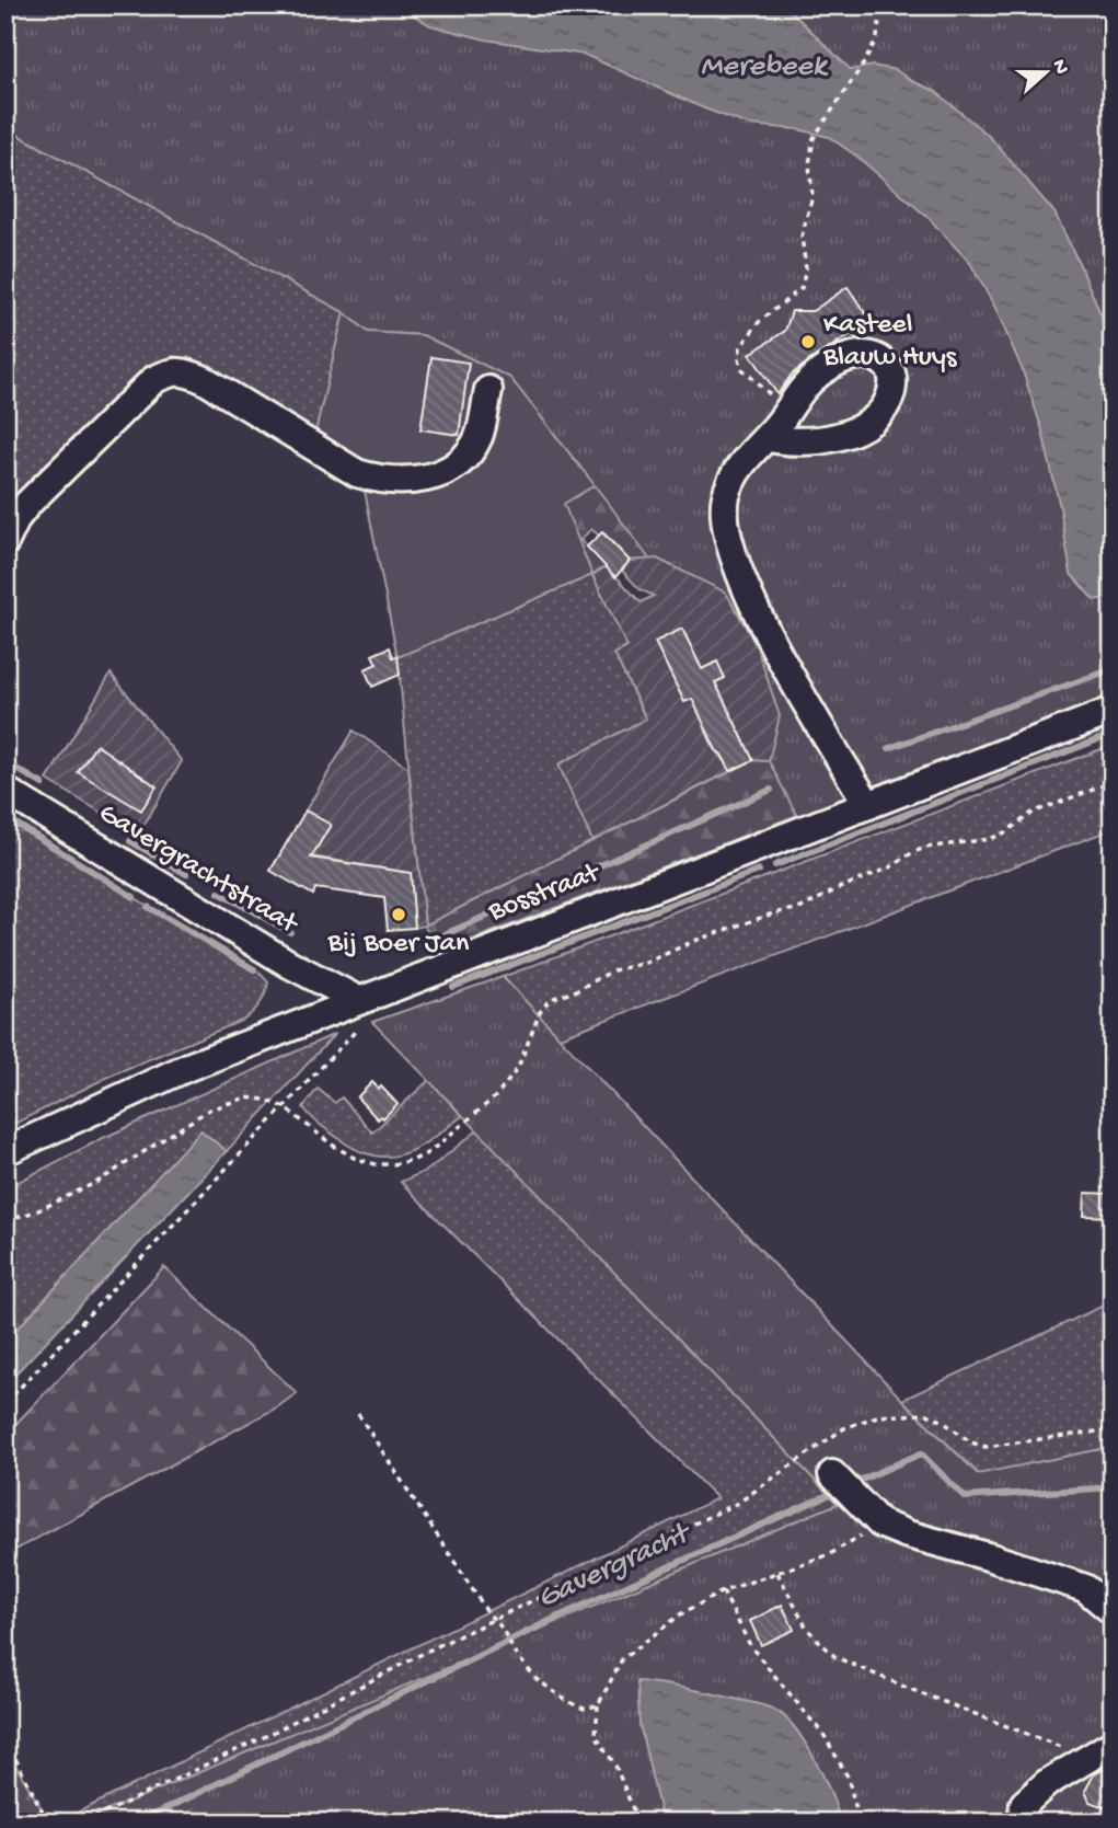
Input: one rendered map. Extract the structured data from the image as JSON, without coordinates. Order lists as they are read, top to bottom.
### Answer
{
  "streets": {
    "street": ["Gavergrachtstraat", "Bosstraat"]
  },
  "crossings": [
    ["Gavergrachtstraat", "Bosstraat"]
  ],
  "water": ["Merebeek", "Gavergracht"],
  "places": ["Kasteel Blauw Huys", "Bij Boer Jan"],
  "north": "right"
}
